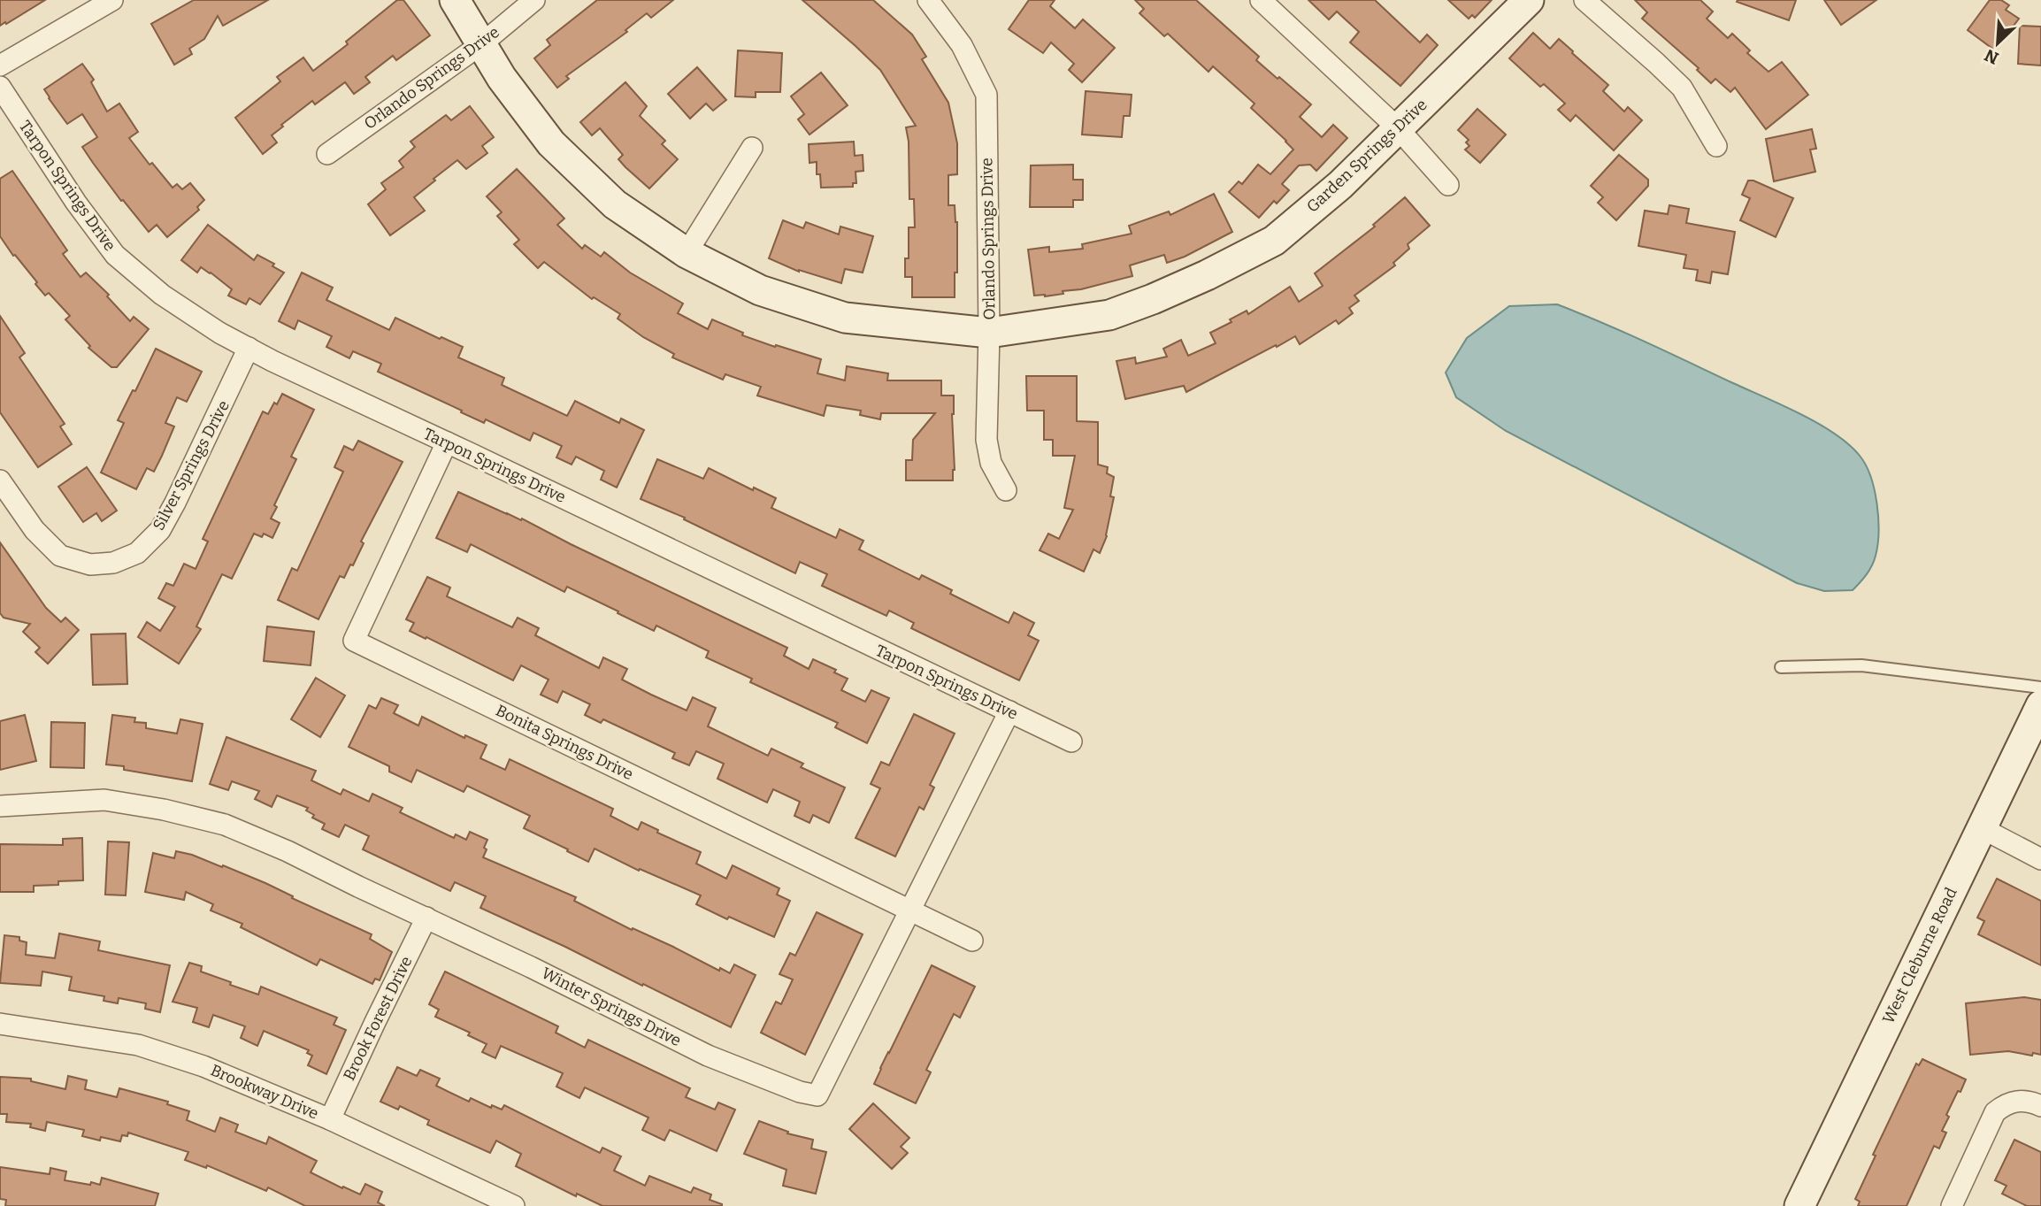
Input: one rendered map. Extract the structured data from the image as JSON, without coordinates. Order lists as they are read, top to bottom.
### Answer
{
  "streets": {
    "street": [
      "Orlando Springs Drive",
      "Garden Springs Drive",
      "Tarpon Springs Drive",
      "Silver Springs Drive",
      "Bonita Springs Drive",
      "West Cleburne Road",
      "Winter Springs Drive",
      "Brook Forest Drive",
      "Brookway Drive"
    ]
  },
  "crossings": [
    ["Orlando Springs Drive", "Garden Springs Drive"],
    ["Tarpon Springs Drive", "Silver Springs Drive"],
    ["Tarpon Springs Drive", "Bonita Springs Drive"],
    ["Tarpon Springs Drive", "Winter Springs Drive"],
    ["Bonita Springs Drive", "Winter Springs Drive"],
    ["Winter Springs Drive", "Brook Forest Drive"],
    ["Brook Forest Drive", "Brookway Drive"]
  ],
  "north": "bottom left"
}
